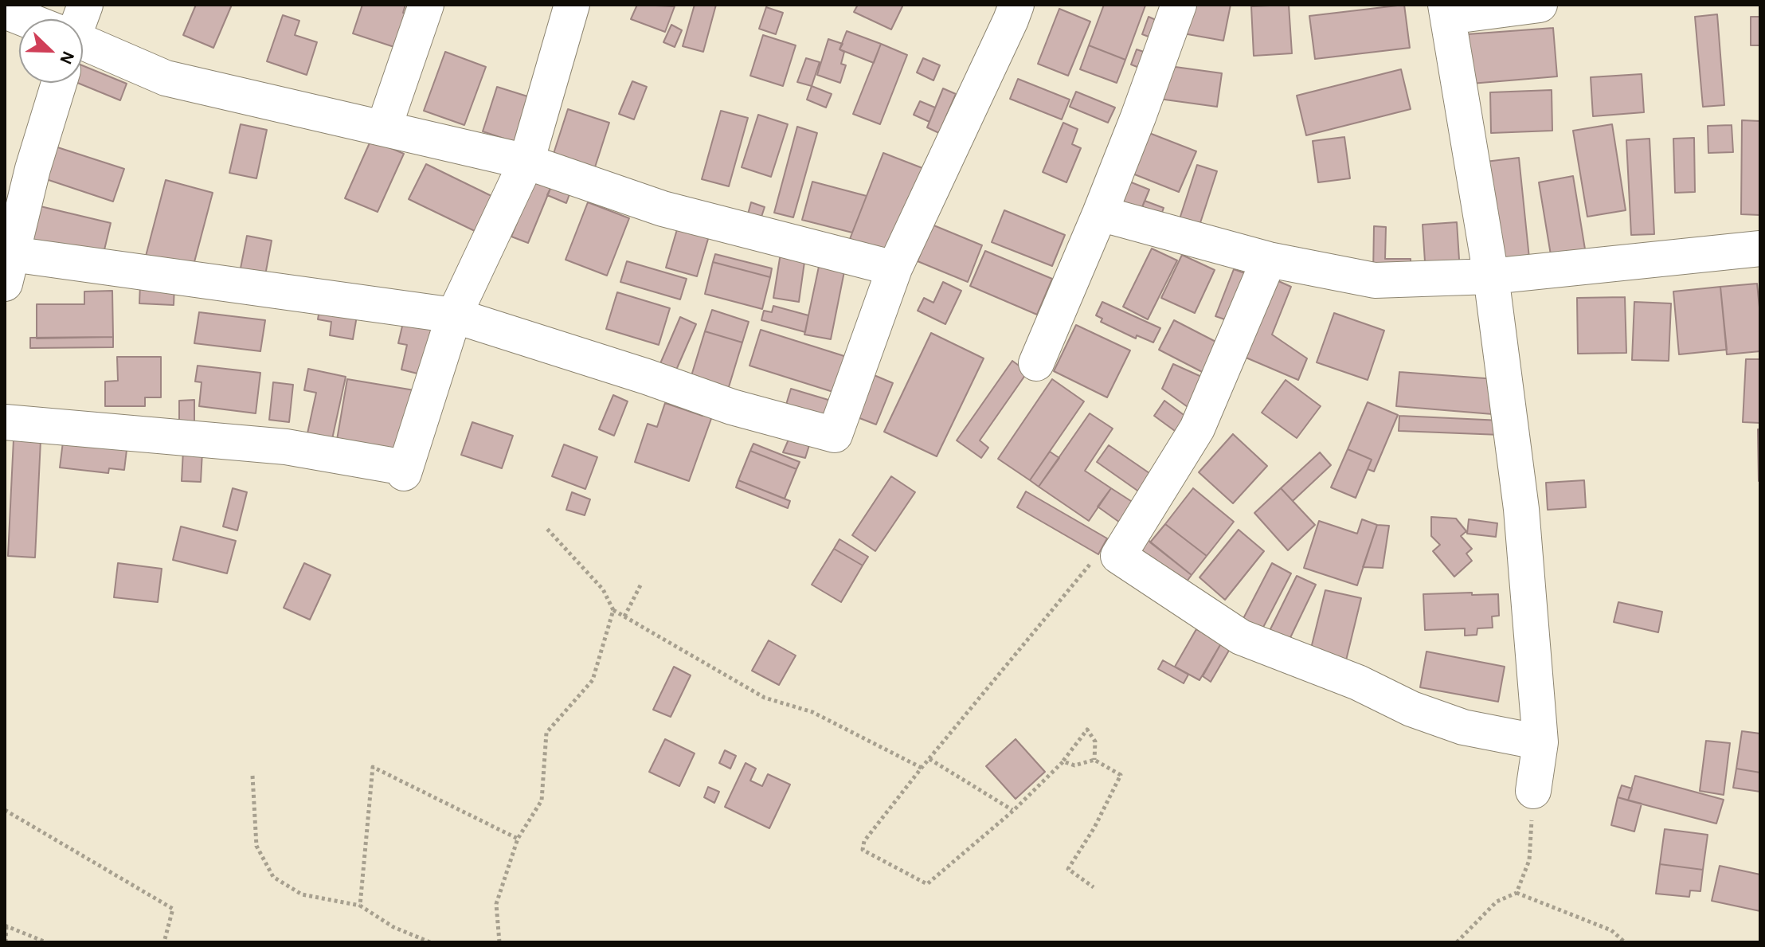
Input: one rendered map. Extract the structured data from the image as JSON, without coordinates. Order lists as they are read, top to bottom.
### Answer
{
  "north": "bottom right"
}
